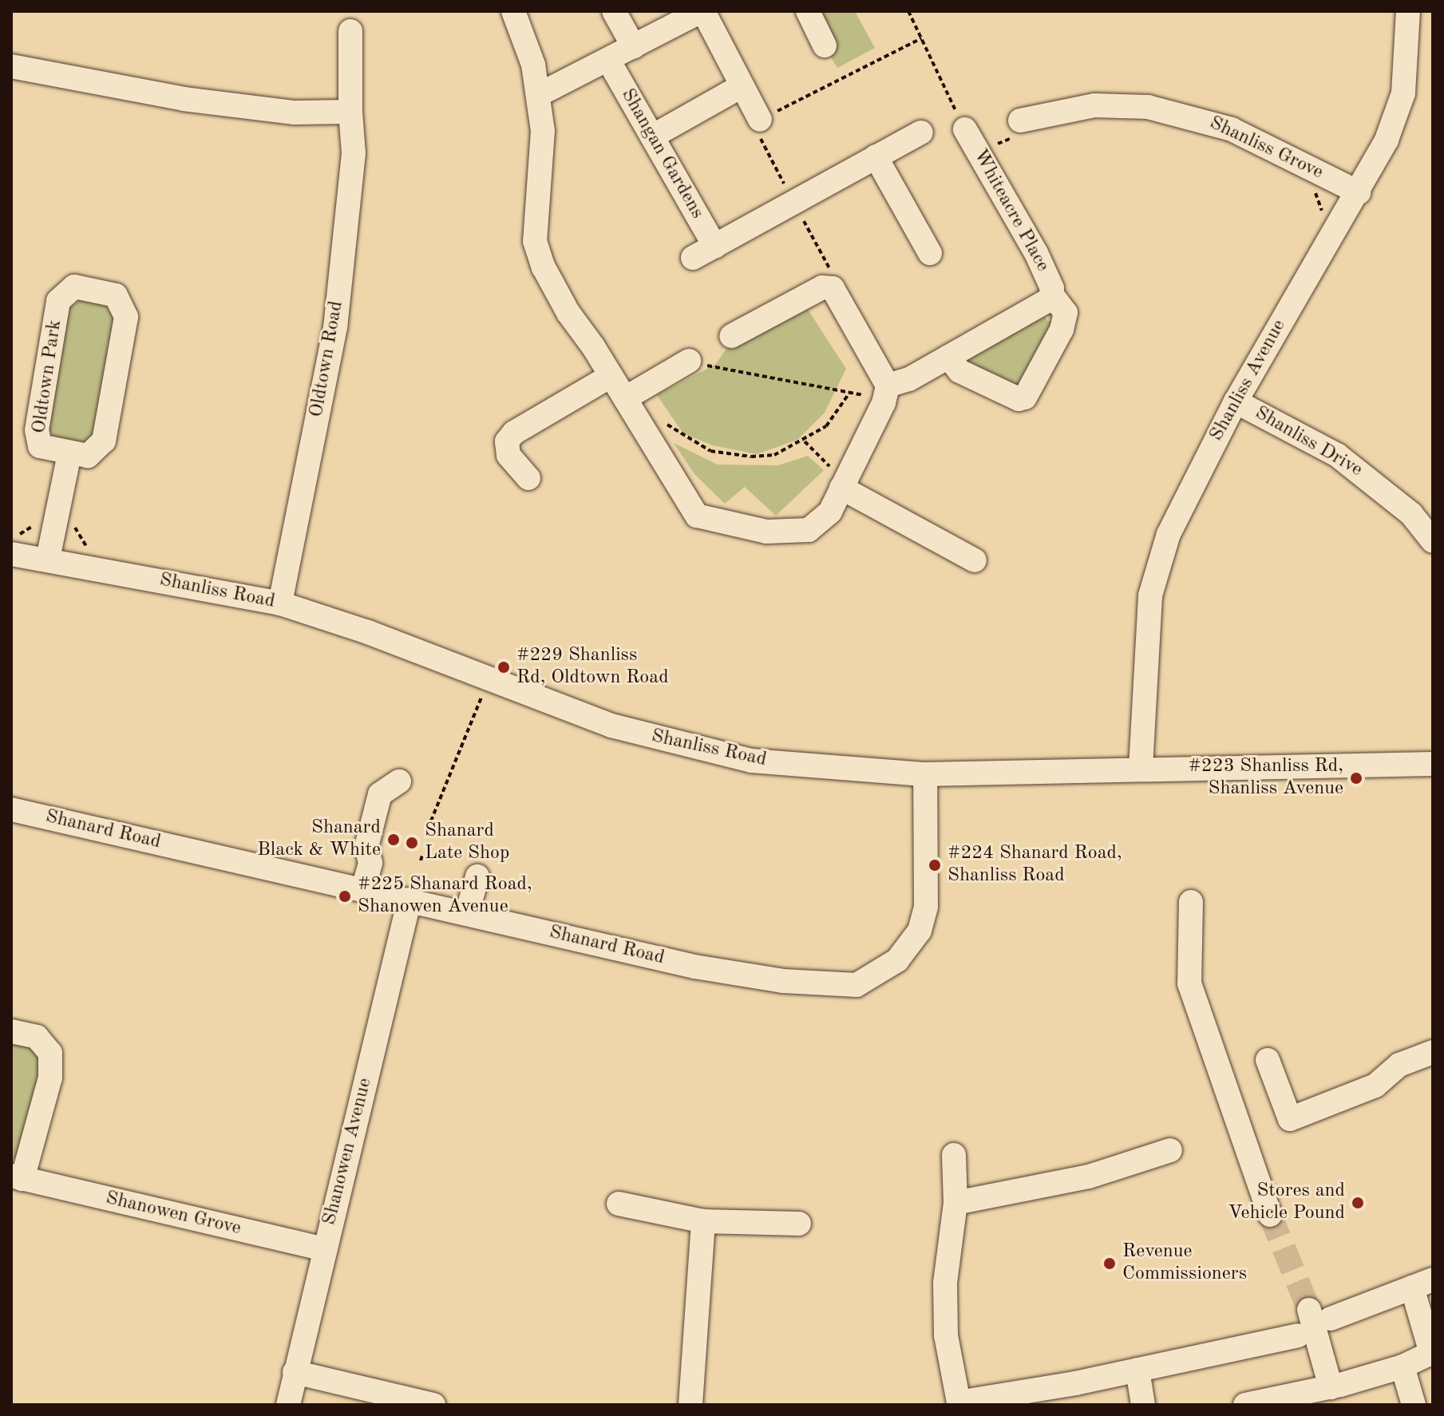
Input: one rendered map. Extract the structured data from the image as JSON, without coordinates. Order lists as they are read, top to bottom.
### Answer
{
  "streets": {
    "street": [
      "Shanliss Grove",
      "Shangan Gardens",
      "Whiteacre Place",
      "Oldtown Road",
      "Oldtown Park",
      "Shanliss Avenue",
      "Shanliss Drive",
      "Shanliss Road",
      "Shanard Road",
      "Shanowen Avenue",
      "Shanowen Grove"
    ]
  },
  "crossings": [
    ["Shanliss Grove", "Shanliss Avenue"],
    ["Oldtown Road", "Shanliss Road"],
    ["Oldtown Park", "Shanliss Road"],
    ["Shanliss Avenue", "Shanliss Drive"],
    ["Shanliss Avenue", "Shanliss Road"],
    ["Shanliss Road", "Shanard Road"],
    ["Shanard Road", "Shanowen Avenue"],
    ["Shanowen Avenue", "Shanowen Grove"]
  ],
  "places": [
    "#229 Shanliss Rd, Oldtown Road",
    "#223 Shanliss Rd, Shanliss Avenue",
    "Shanard Black & White",
    "Shanard Late Shop",
    "#224 Shanard Road, Shanliss Road",
    "#225 Shanard Road, Shanowen Avenue",
    "Stores and Vehicle Pound",
    "Revenue Commissioners"
  ]
}
